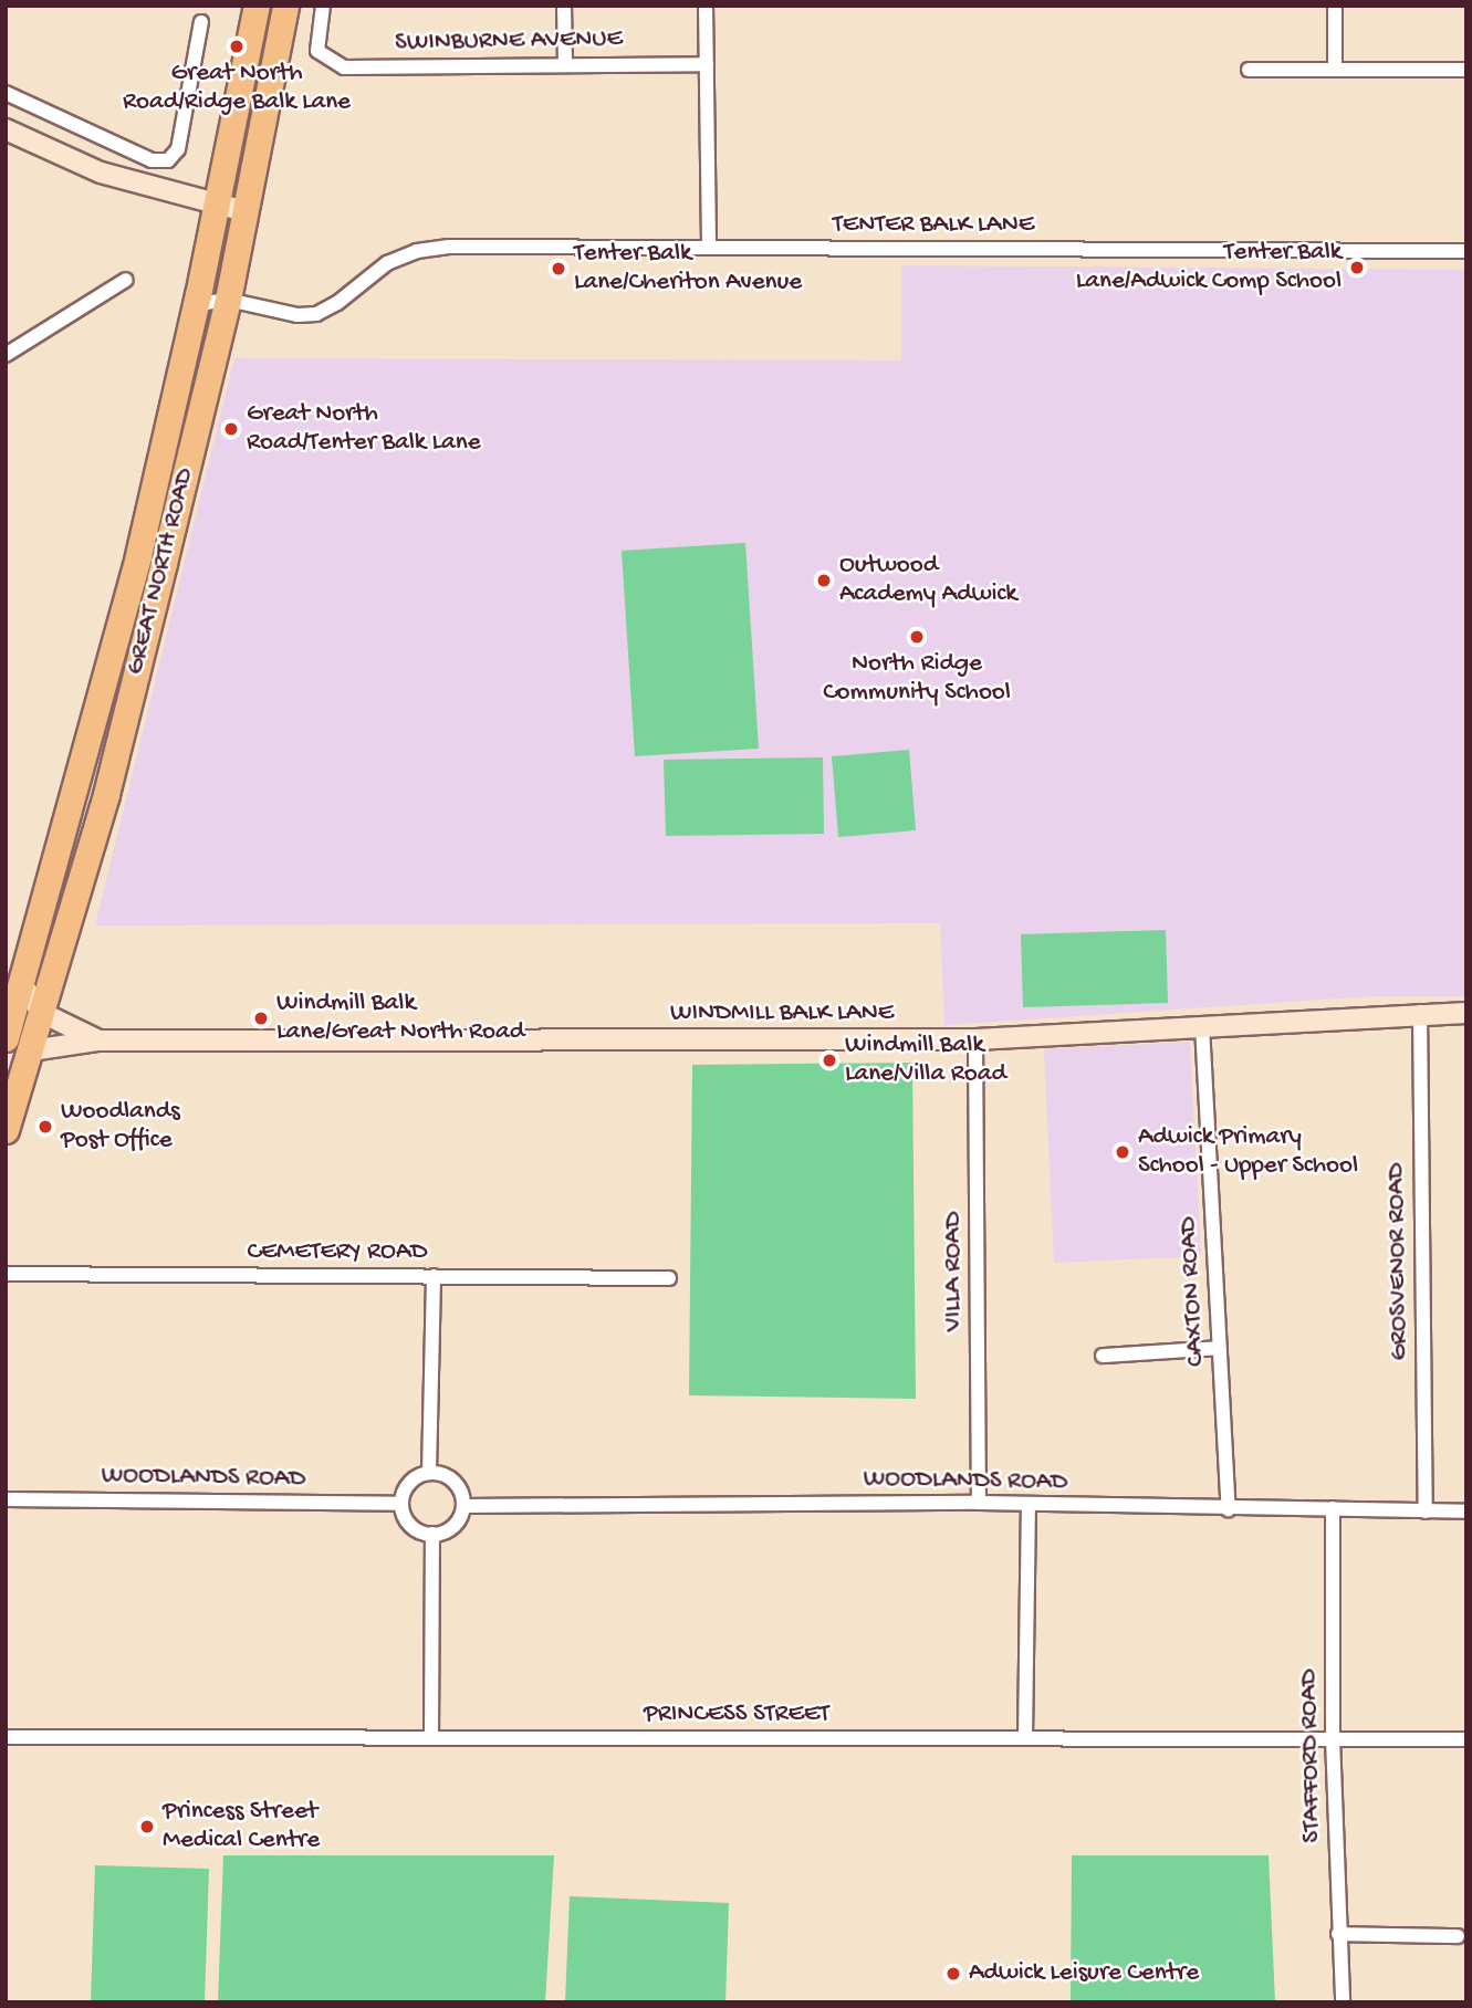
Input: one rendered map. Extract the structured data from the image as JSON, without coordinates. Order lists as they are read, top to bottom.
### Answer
{
  "streets": {
    "highway": ["GREAT NORTH ROAD"],
    "street": [
      "SWINBURNE AVENUE",
      "TENTER BALK LANE",
      "WINDMILL BALK LANE",
      "CEMETERY ROAD",
      "GROSVENOR ROAD",
      "VILLA ROAD",
      "CAXTON ROAD",
      "WOODLANDS ROAD",
      "PRINCESS STREET",
      "STAFFORD ROAD"
    ]
  },
  "crossings": [
    ["TENTER BALK LANE", "GREAT NORTH ROAD"],
    ["GREAT NORTH ROAD", "WINDMILL BALK LANE"],
    ["WINDMILL BALK LANE", "GROSVENOR ROAD"],
    ["WINDMILL BALK LANE", "VILLA ROAD"],
    ["WINDMILL BALK LANE", "CAXTON ROAD"],
    ["GROSVENOR ROAD", "WOODLANDS ROAD"],
    ["VILLA ROAD", "WOODLANDS ROAD"],
    ["CAXTON ROAD", "WOODLANDS ROAD"],
    ["WOODLANDS ROAD", "STAFFORD ROAD"],
    ["PRINCESS STREET", "STAFFORD ROAD"]
  ],
  "places": [
    "Great North Road/Ridge Balk Lane",
    "Tenter Balk Lane/Adwick Comp School",
    "Tenter Balk Lane/Cheriton Avenue",
    "Great North Road/Tenter Balk Lane",
    "Outwood Academy Adwick",
    "North Ridge Community School",
    "Windmill Balk Lane/Great North Road",
    "Windmill Balk Lane/Villa Road",
    "Woodlands Post Office",
    "Adwick Primary School - Upper School",
    "Princess Street Medical Centre",
    "Adwick Leisure Centre"
  ]
}
